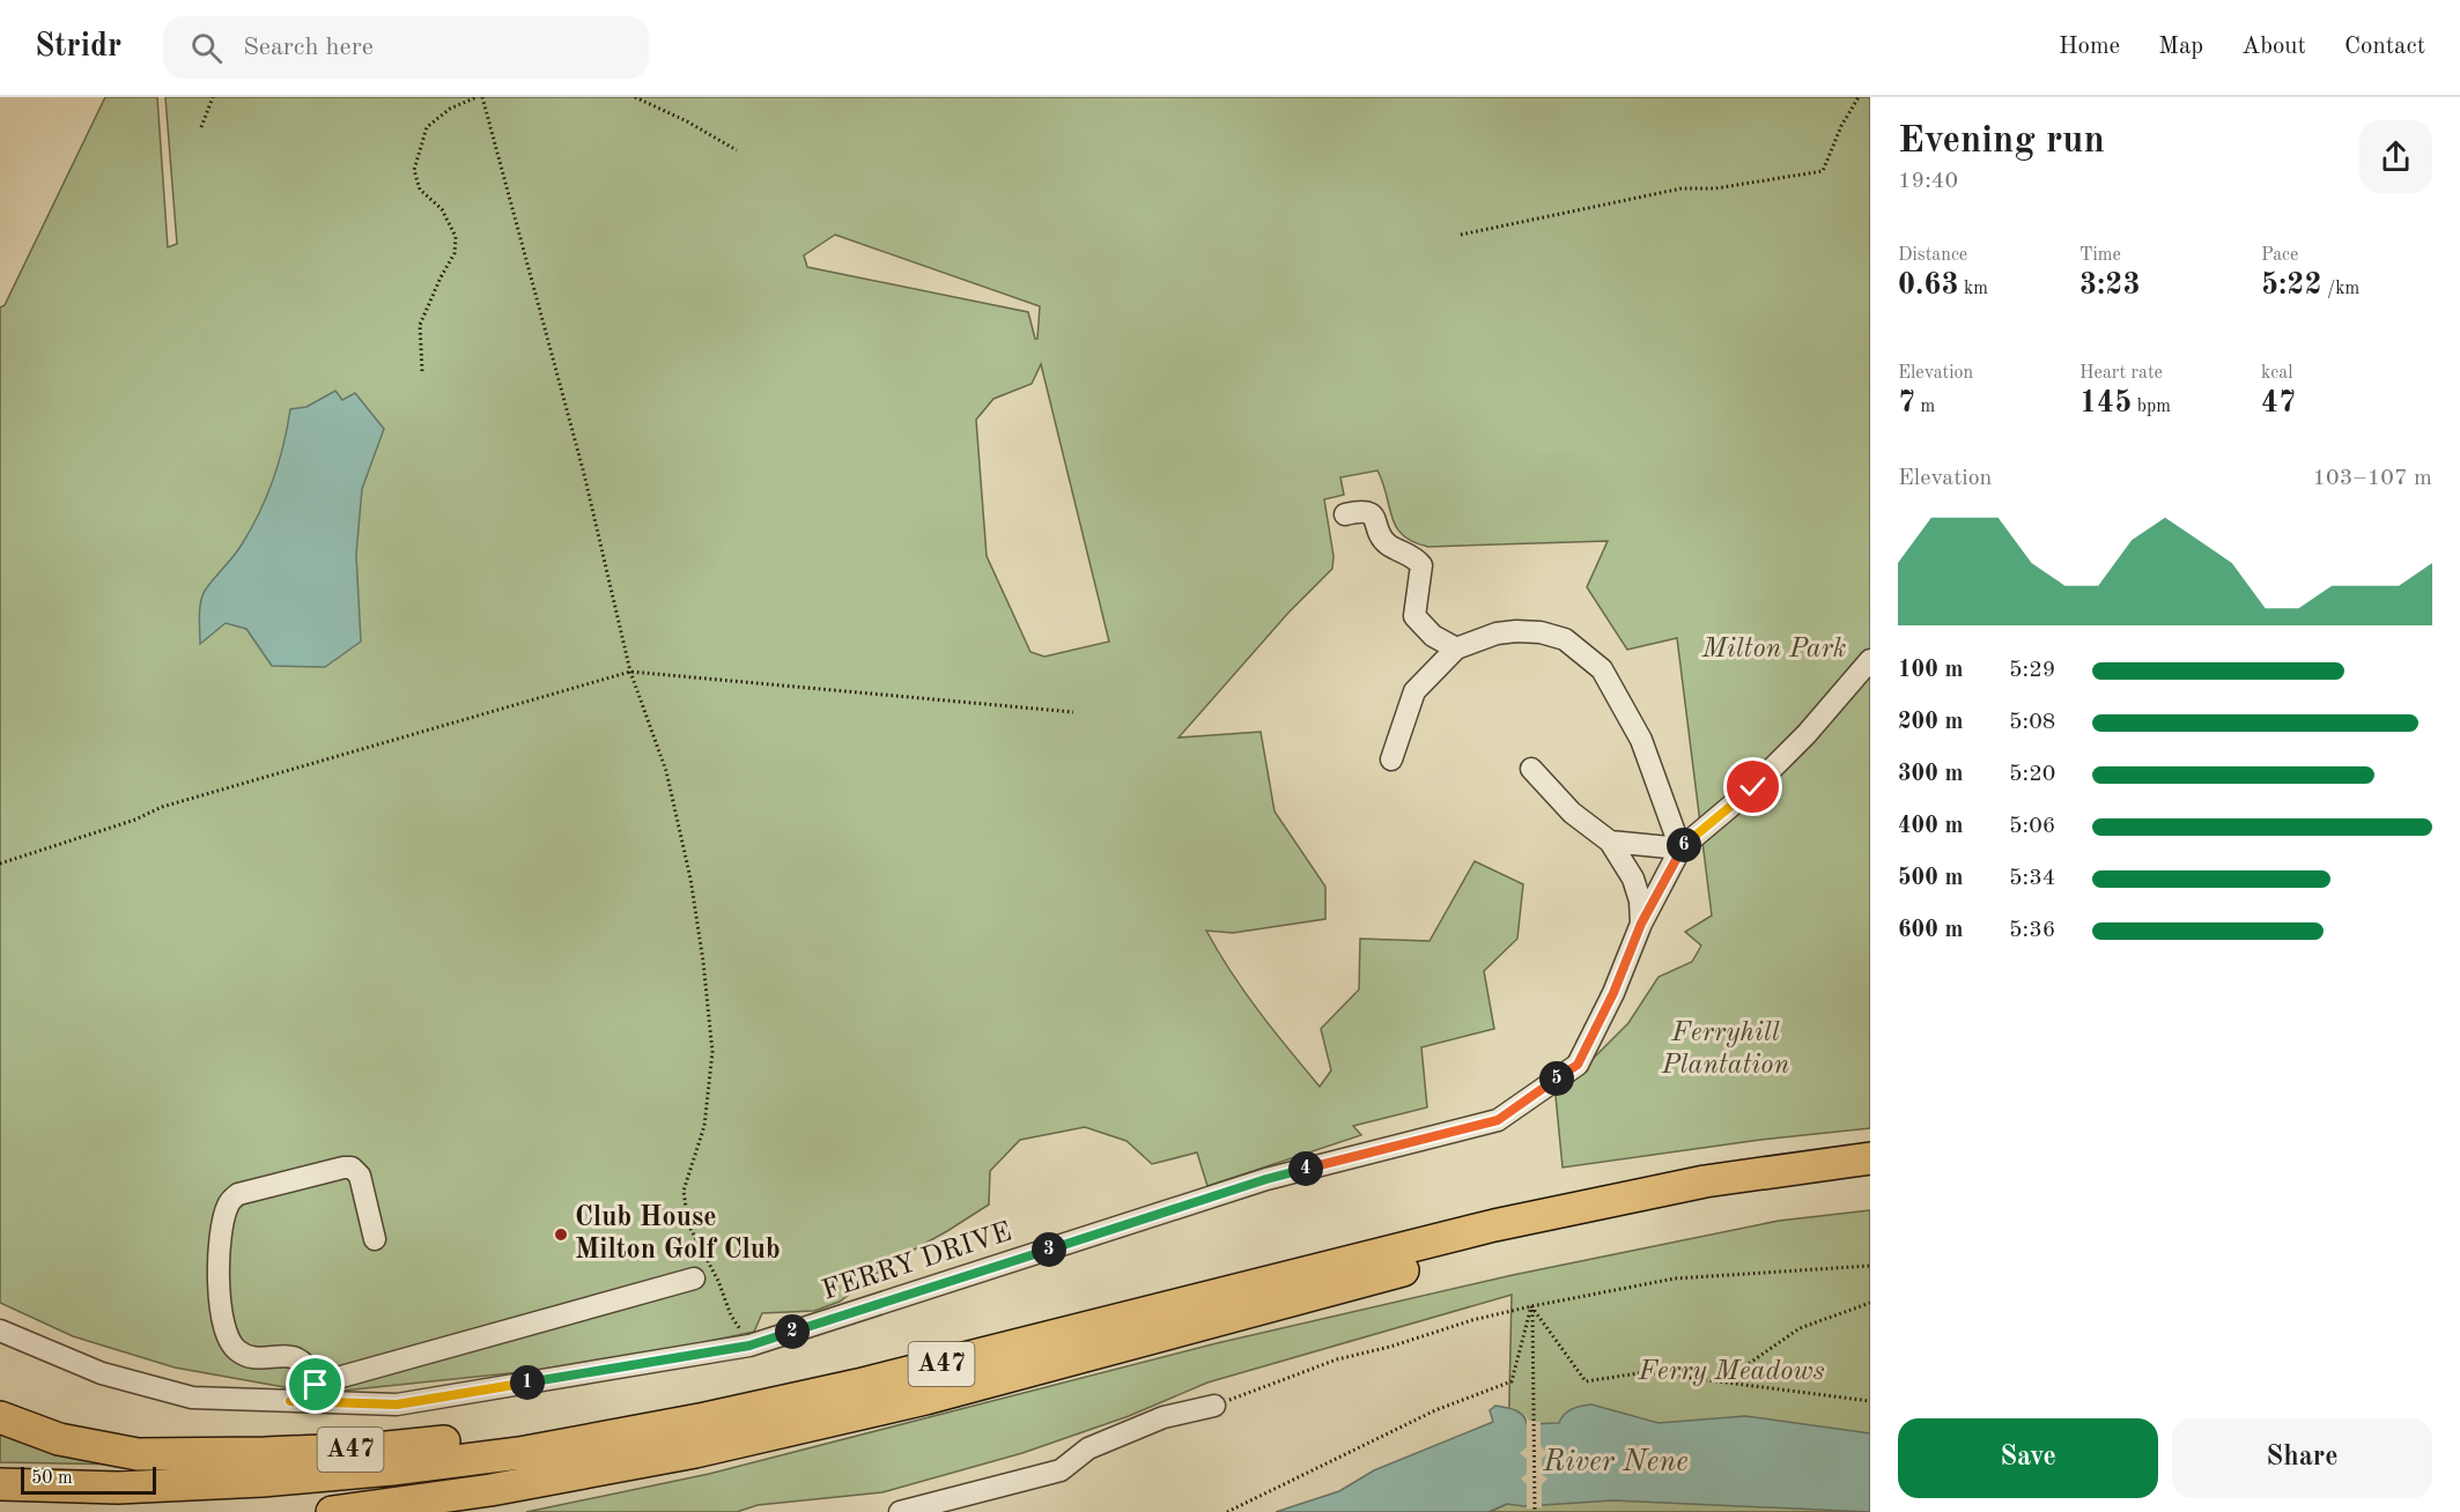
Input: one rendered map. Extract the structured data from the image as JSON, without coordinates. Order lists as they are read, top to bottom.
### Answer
{
  "streets": {
    "highway": ["A47"],
    "street": ["FERRY DRIVE"]
  },
  "water": ["River Nene"],
  "parks": ["Milton Park", "Ferryhill Plantation", "Ferry Meadows"],
  "places": ["Club House Milton Golf Club"],
  "scale_bar": "50 m",
  "page": {
    "header": "Stridr",
    "search": "Search here",
    "nav": [
      "Home",
      "Map",
      "About",
      "Contact"
    ],
    "heading": ["Evening run", "19:40"],
    "stats": [
      ["Distance", "0.63 km"],
      ["Time", "3:23"],
      ["Pace", "5:22 /km"],
      ["Elevation", "7 m"],
      ["Heart rate", "145 bpm"],
      ["kcal", "47"]
    ],
    "chart": ["Elevation", "103–107 m"],
    "list": [
      {
        "name": "100 m",
        "note": "5:29"
      },
      {
        "name": "200 m",
        "note": "5:08"
      },
      {
        "name": "300 m",
        "note": "5:20"
      },
      {
        "name": "400 m",
        "note": "5:06"
      },
      {
        "name": "500 m",
        "note": "5:34"
      },
      {
        "name": "600 m",
        "note": "5:36"
      }
    ],
    "pins": [
      "6",
      "5",
      "4",
      "3",
      "2",
      "1"
    ],
    "buttons": ["Save", "Share"],
    "scale": "50 m"
  }
}
